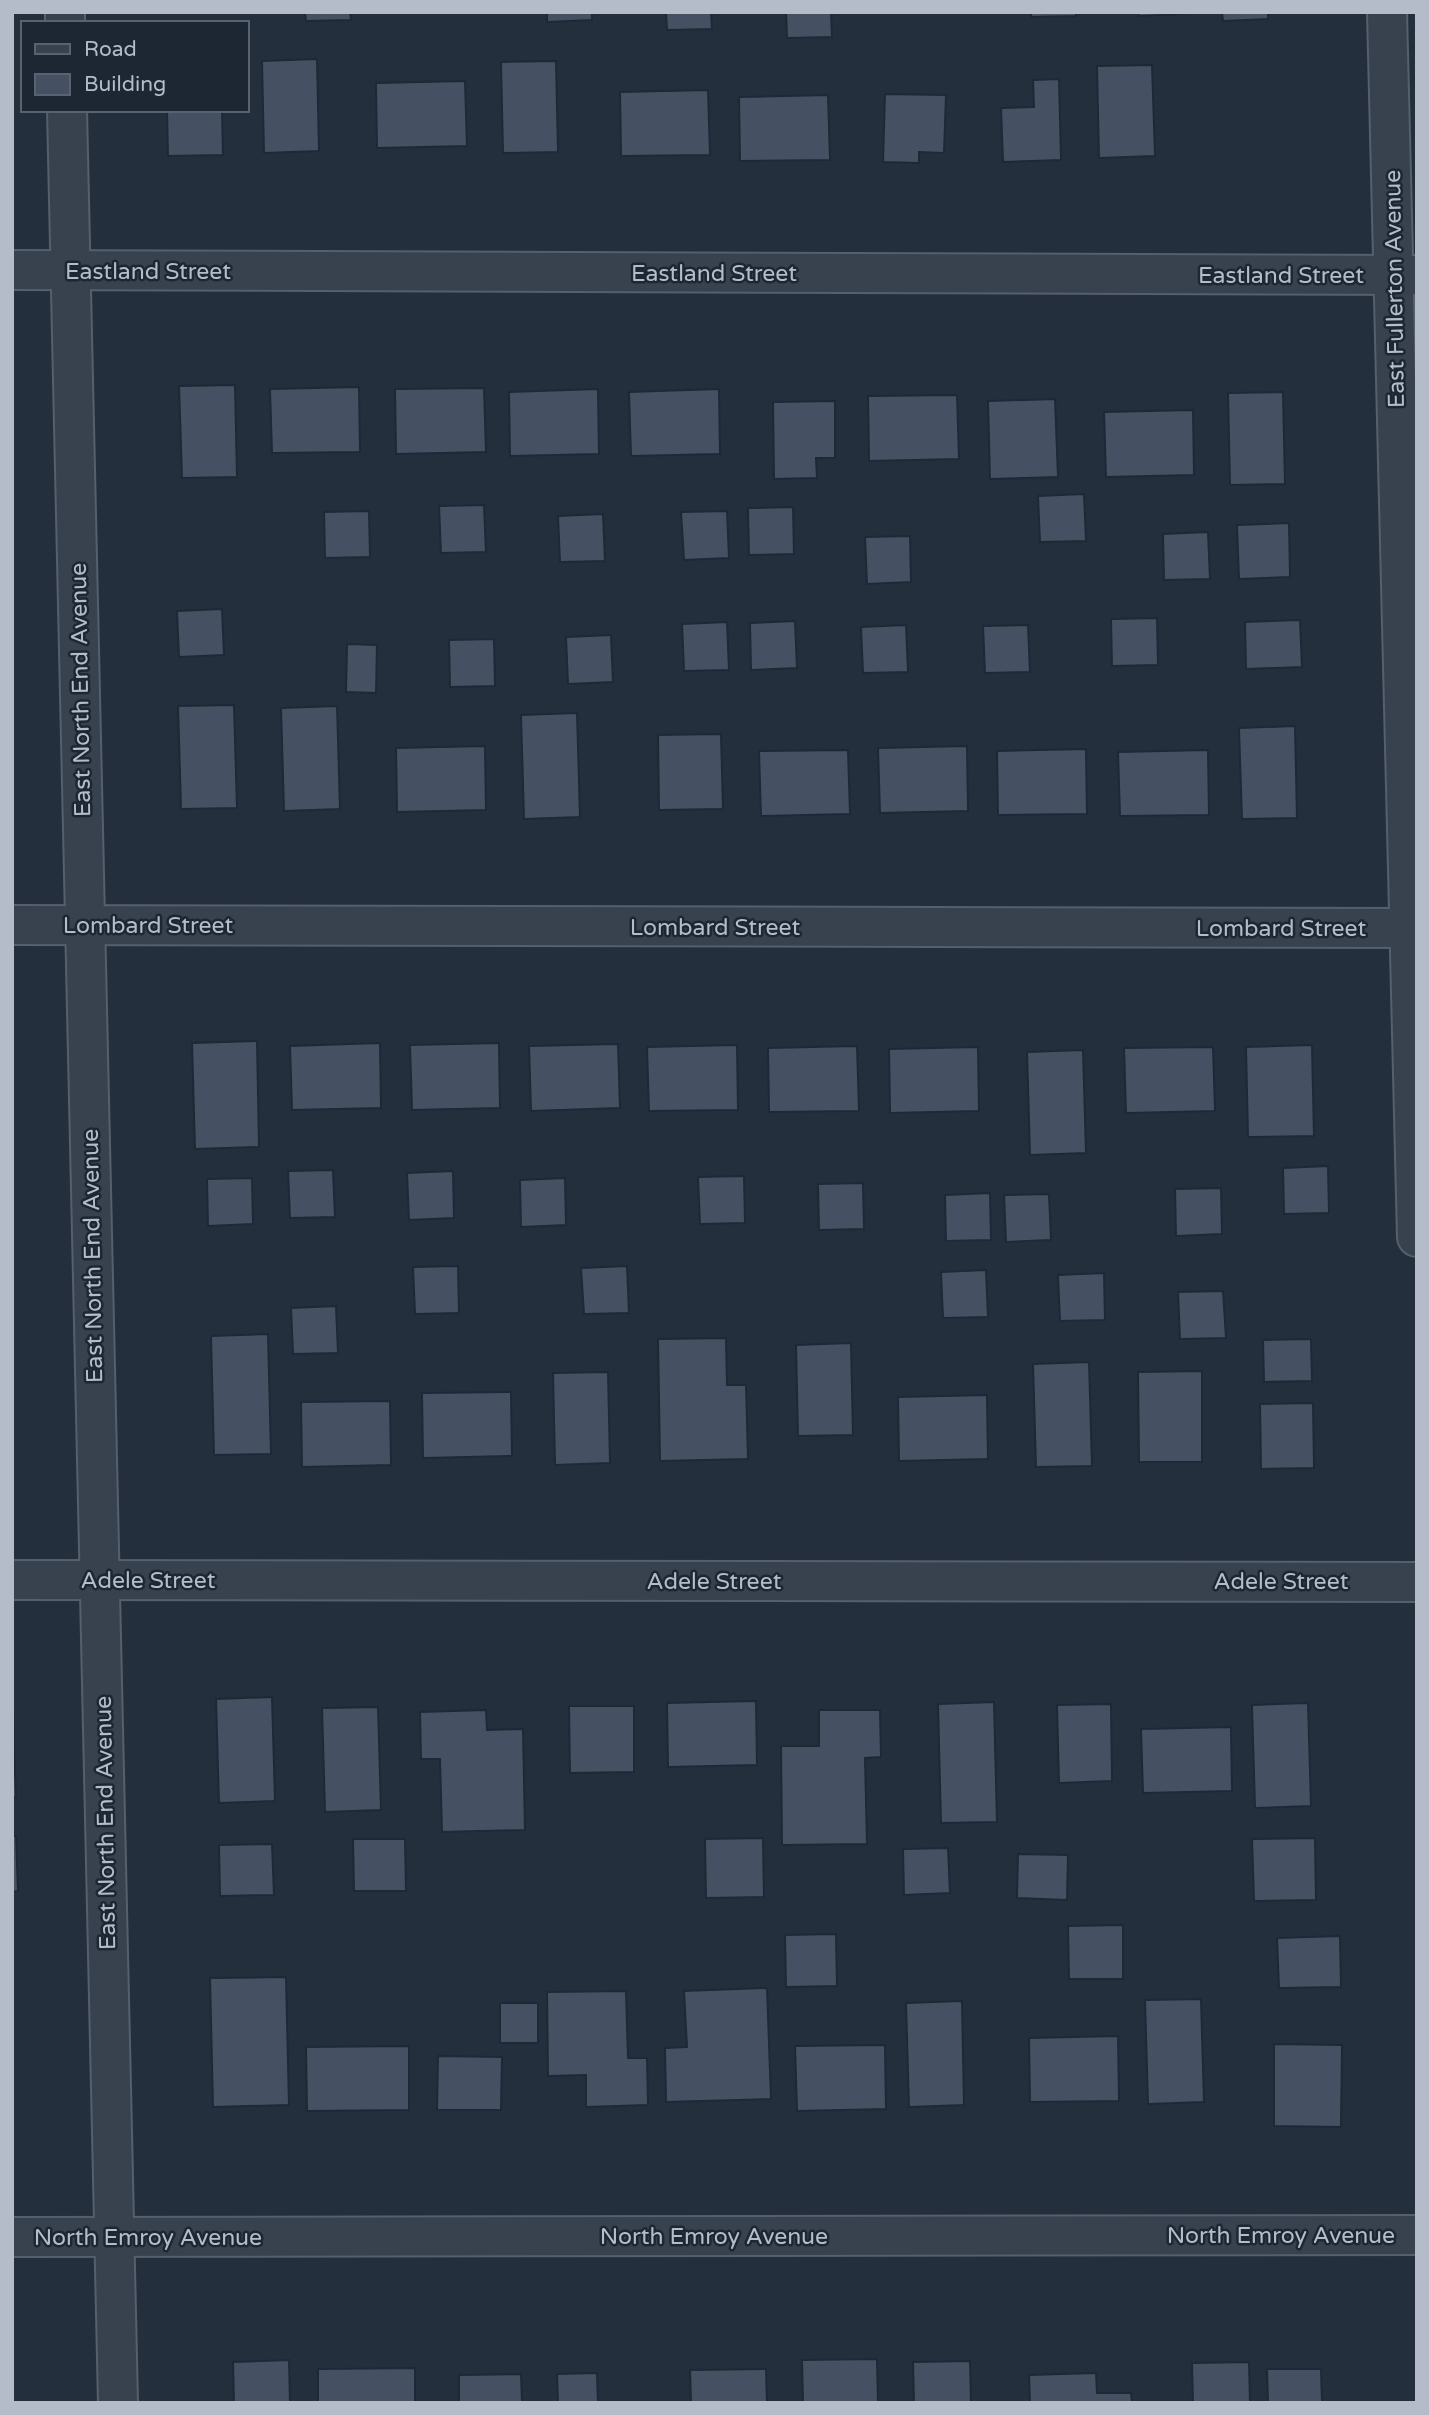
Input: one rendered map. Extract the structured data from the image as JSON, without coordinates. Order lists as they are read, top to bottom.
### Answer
{
  "streets": {
    "street": [
      "Eastland Street",
      "East Fullerton Avenue",
      "East North End Avenue",
      "Lombard Street",
      "Adele Street",
      "North Emroy Avenue"
    ]
  },
  "crossings": [
    ["Eastland Street", "East Fullerton Avenue"],
    ["Eastland Street", "East North End Avenue"],
    ["East Fullerton Avenue", "Lombard Street"],
    ["East North End Avenue", "Lombard Street"],
    ["East North End Avenue", "Adele Street"],
    ["East North End Avenue", "North Emroy Avenue"]
  ],
  "legend": ["Road", "Building"]
}
